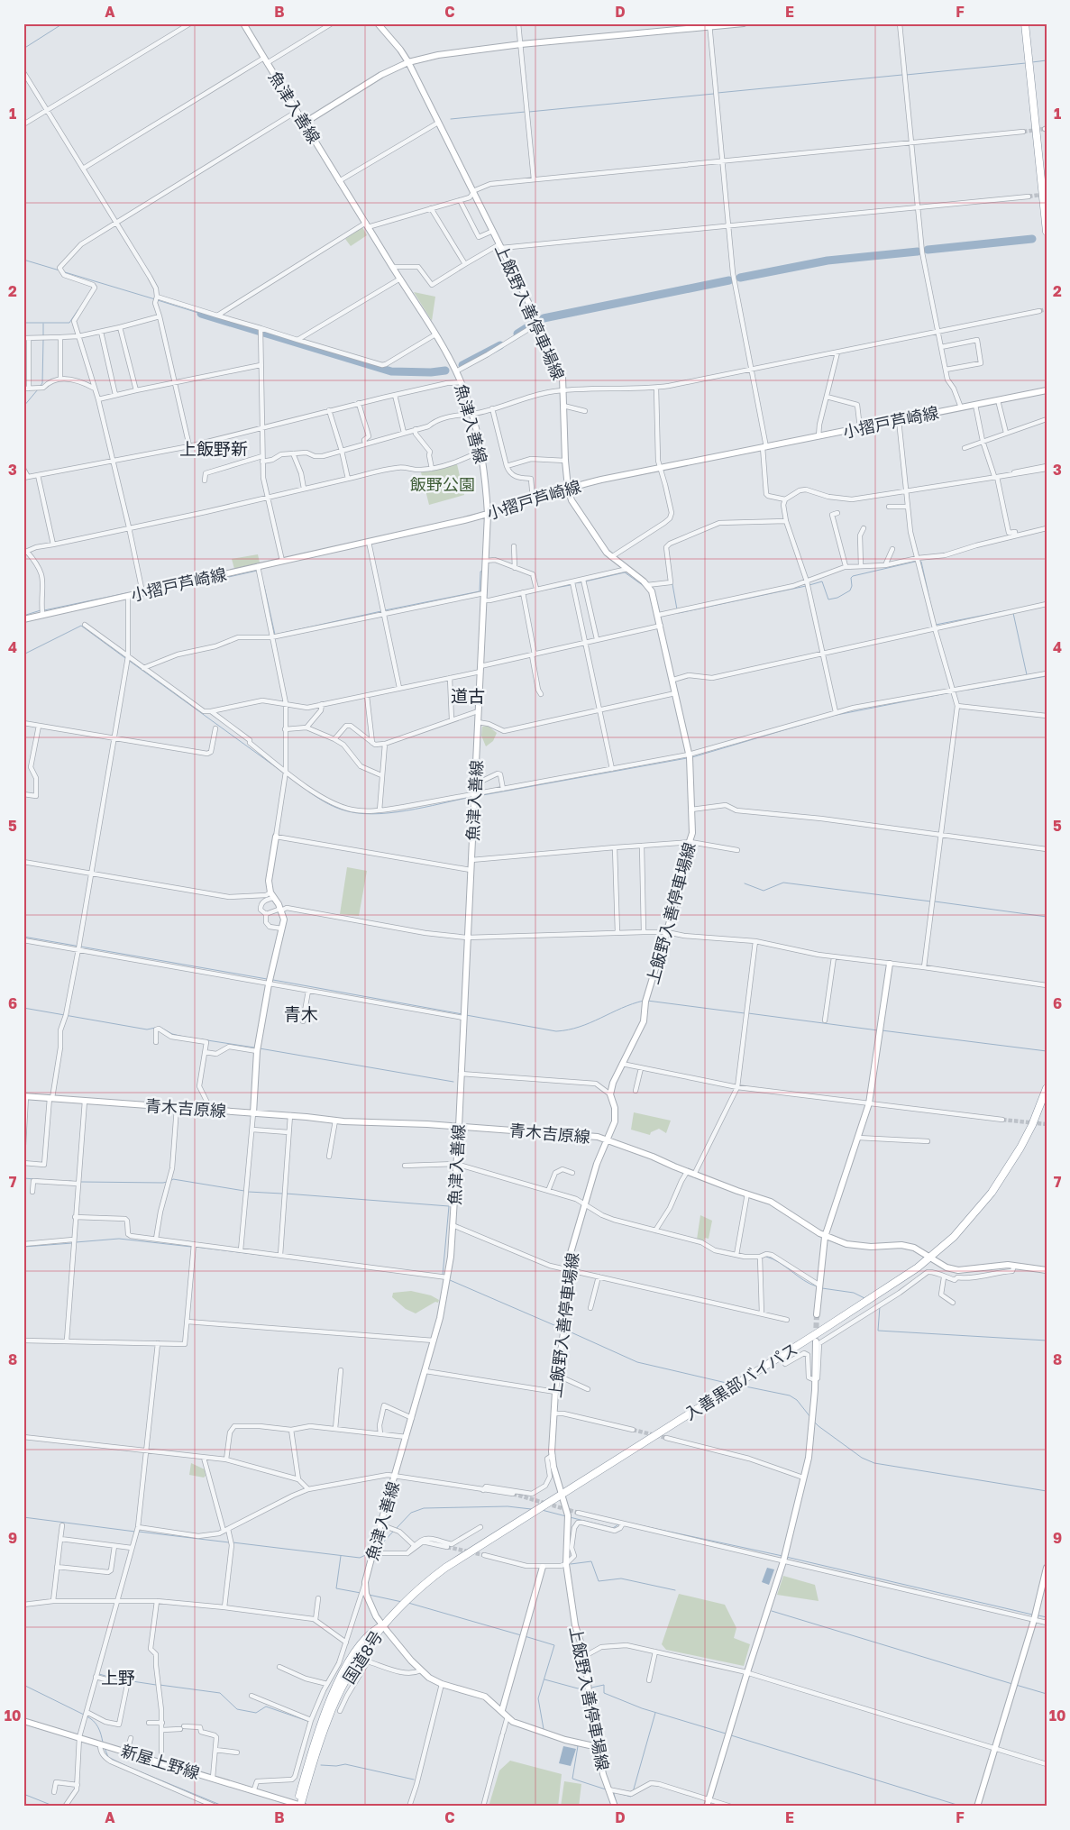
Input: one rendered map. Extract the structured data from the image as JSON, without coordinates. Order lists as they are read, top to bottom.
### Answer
{
  "streets": {
    "highway": ["入善黒部バイパス", "国道8号"],
    "main road": [
      "魚津入善線",
      "上飯野入善停車場線",
      "小摺戸芦崎線",
      "青木吉原線",
      "新屋上野線"
    ]
  },
  "crossings": [
    ["魚津入善線", "小摺戸芦崎線"],
    ["魚津入善線", "青木吉原線"],
    ["魚津入善線", "入善黒部バイパス"],
    ["魚津入善線", "国道8号"],
    ["上飯野入善停車場線", "小摺戸芦崎線"],
    ["上飯野入善停車場線", "青木吉原線"],
    ["上飯野入善停車場線", "入善黒部バイパス"],
    ["青木吉原線", "入善黒部バイパス"],
    ["入善黒部バイパス", "国道8号"],
    ["国道8号", "新屋上野線"]
  ],
  "districts": [
    "上飯野新",
    "道古",
    "青木",
    "上野"
  ],
  "parks": ["飯野公園"],
  "grid": {
    "columns": [
      "A",
      "B",
      "C",
      "D",
      "E",
      "F"
    ],
    "rows": [
      "1",
      "2",
      "3",
      "4",
      "5",
      "6",
      "7",
      "8",
      "9",
      "10"
    ]
  }
}
